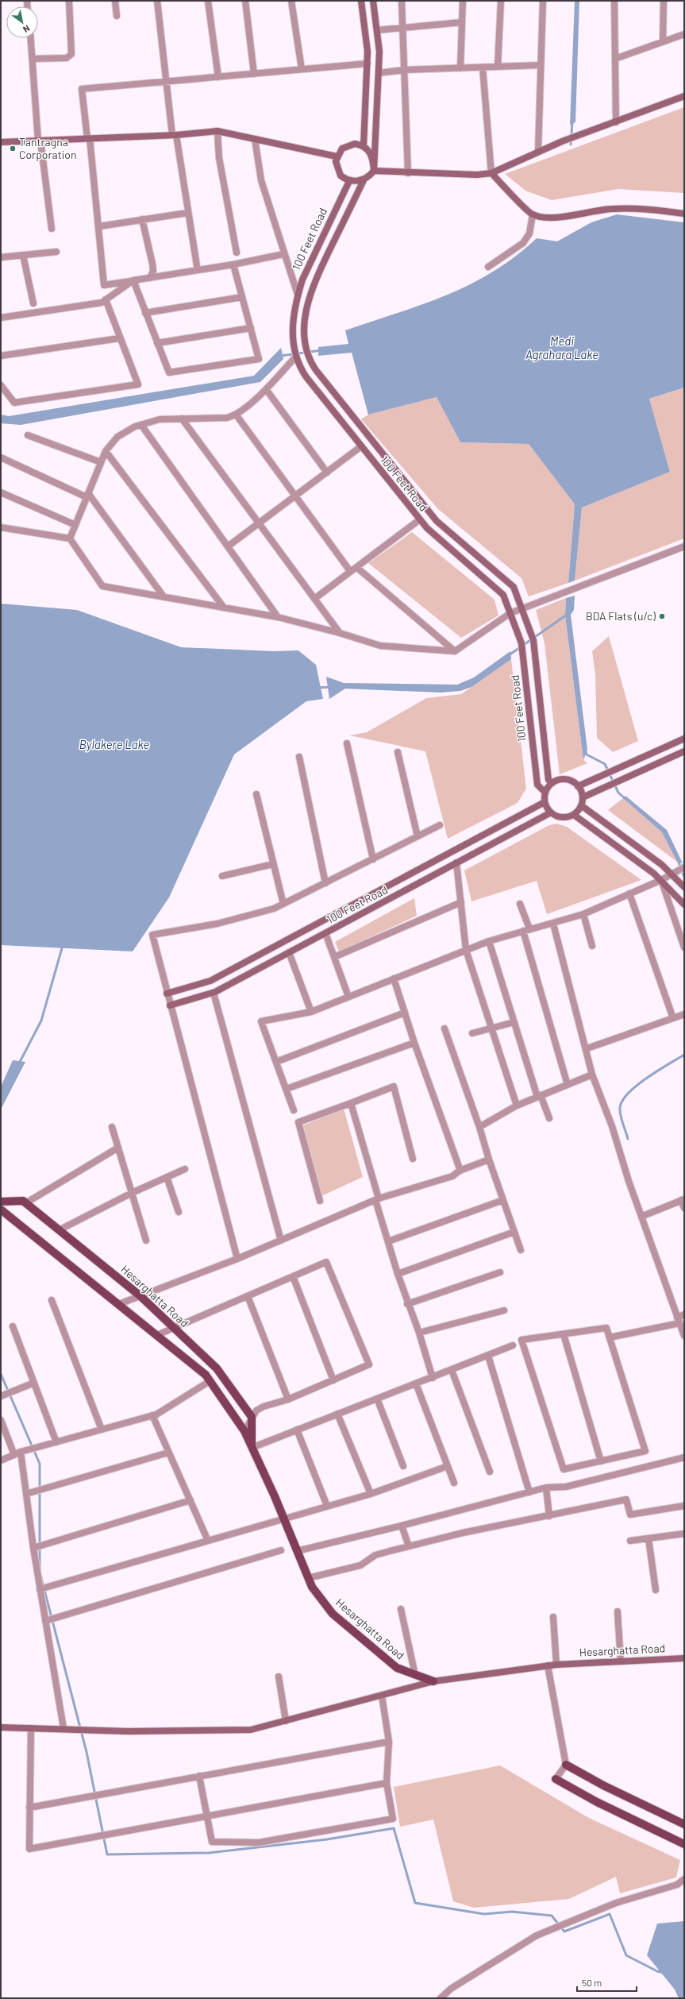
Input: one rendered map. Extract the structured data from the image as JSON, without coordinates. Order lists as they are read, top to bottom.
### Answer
{
  "streets": {
    "main road": ["100 Feet Road", "Hesarghatta Road"]
  },
  "water": ["Medi Agrahara Lake", "Bylakere Lake"],
  "places": ["Tantragna Corporation", "BDA Flats (u/c)"],
  "scale_bar": "50 m",
  "north": "bottom right"
}
